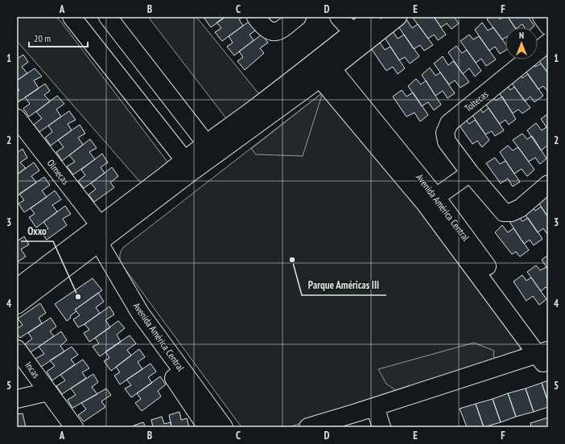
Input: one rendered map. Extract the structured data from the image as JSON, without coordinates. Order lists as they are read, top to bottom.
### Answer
{
  "streets": {
    "street": [
      "Toltecas",
      "Olmecas",
      "Avenida América Central",
      "Incas"
    ]
  },
  "crossings": [
    ["Olmecas", "Avenida América Central"]
  ],
  "places": ["Parque Américas III", "Oxxo"],
  "scale_bar": "20 m",
  "north": "top",
  "grid": {
    "columns": [
      "A",
      "B",
      "C",
      "D",
      "E",
      "F"
    ],
    "rows": [
      "1",
      "2",
      "3",
      "4",
      "5"
    ]
  }
}
